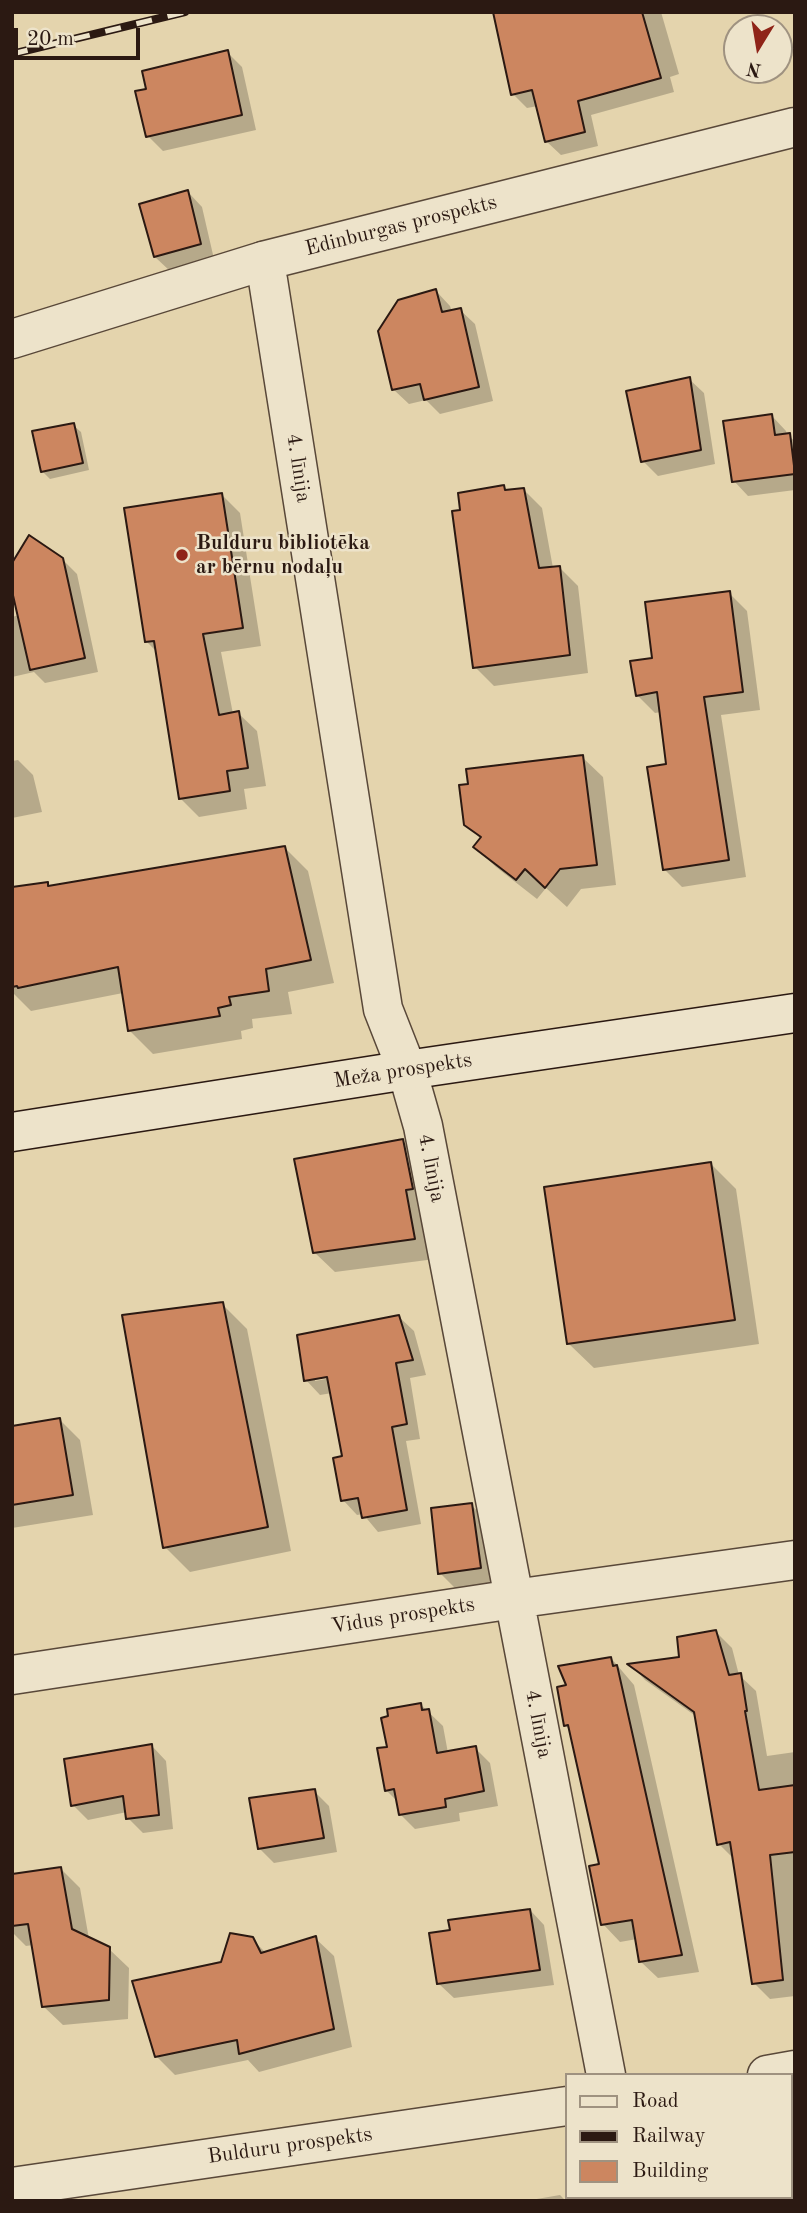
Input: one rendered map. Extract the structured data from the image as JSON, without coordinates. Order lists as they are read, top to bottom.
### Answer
{
  "streets": {
    "street": [
      "Edinburgas prospekts",
      "4. līnija",
      "Meža prospekts",
      "Vidus prospekts",
      "Bulduru prospekts"
    ]
  },
  "crossings": [
    ["Edinburgas prospekts", "4. līnija"],
    ["4. līnija", "Meža prospekts"],
    ["4. līnija", "Vidus prospekts"]
  ],
  "places": ["Bulduru bibliotēka ar bērnu nodaļu"],
  "legend": ["Road", "Railway", "Building"],
  "scale_bar": "20 m",
  "north": "bottom"
}
